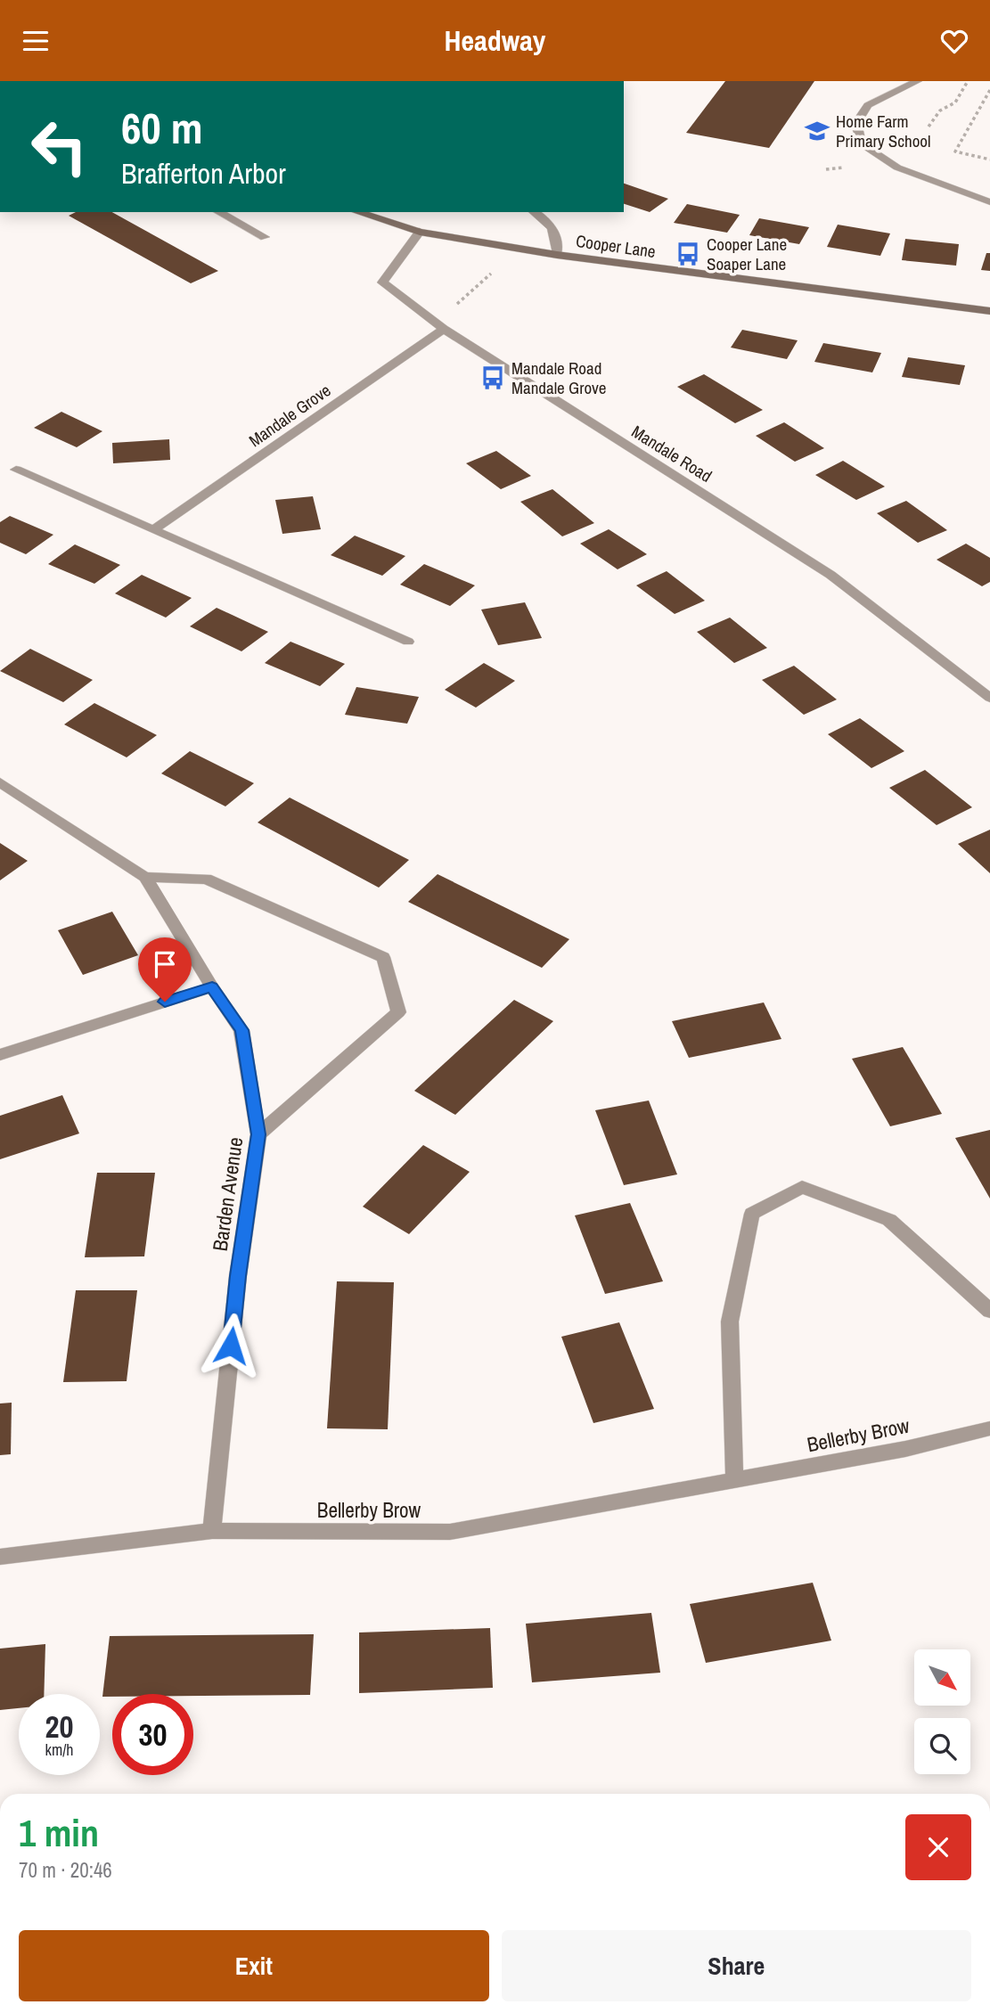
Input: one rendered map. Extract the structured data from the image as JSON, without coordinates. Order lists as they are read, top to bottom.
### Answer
{
  "streets": {
    "main road": ["Cooper Lane"],
    "street": [
      "Mandale Grove",
      "Mandale Road",
      "Barden Avenue",
      "Bellerby Brow"
    ]
  },
  "crossings": [
    ["Cooper Lane", "Mandale Road"],
    ["Mandale Grove", "Mandale Road"],
    ["Barden Avenue", "Bellerby Brow"]
  ],
  "places": {
    "school or university": ["Home Farm Primary School"],
    "bus stop": ["Cooper Lane Soaper Lane", "Mandale Road Mandale Grove"]
  },
  "north": "bottom right",
  "page": {
    "header": "Headway",
    "turn": ["60 m", "Brafferton Arbor"],
    "speed": "20 km/h",
    "limit": "30",
    "heading": ["1 min", "70 m · 20:46"],
    "buttons": ["Exit", "Share"]
  }
}
